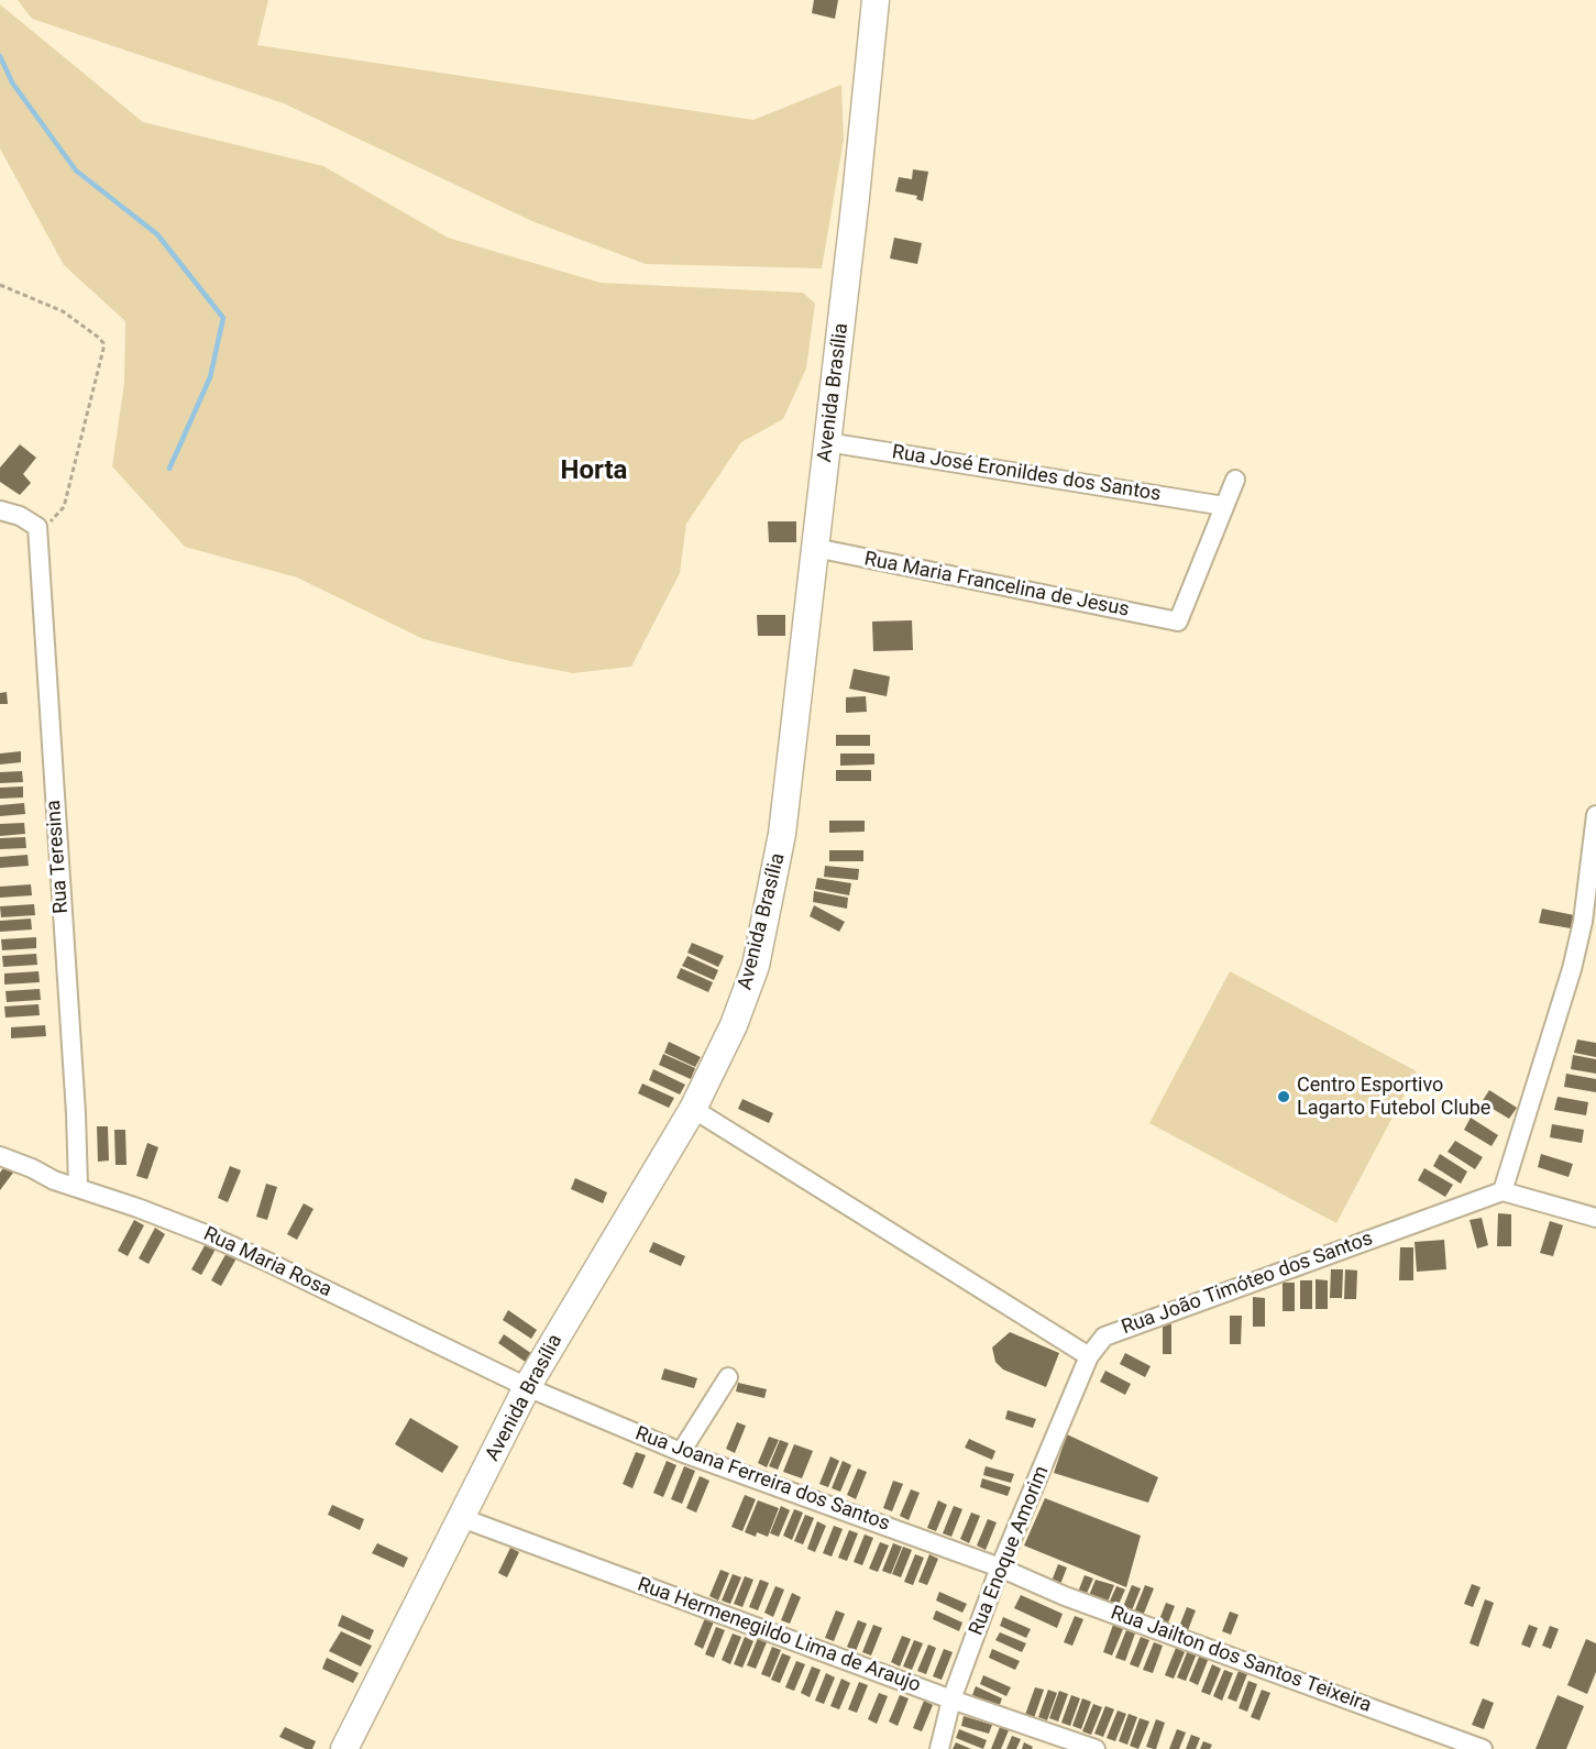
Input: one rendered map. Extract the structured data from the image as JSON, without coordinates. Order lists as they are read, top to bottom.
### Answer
{
  "streets": {
    "main road": ["Avenida Brasília"],
    "street": [
      "Rua José Eronildes dos Santos",
      "Rua Maria Francelina de Jesus",
      "Rua Teresina",
      "Rua Maria Rosa",
      "Rua João Timóteo dos Santos",
      "Rua Joana Ferreira dos Santos",
      "Rua Enoque Amorim",
      "Rua Hermenegildo Lima de Araujo",
      "Rua Jailton dos Santos Teixeira"
    ]
  },
  "crossings": [
    ["Avenida Brasília", "Rua José Eronildes dos Santos"],
    ["Avenida Brasília", "Rua Maria Francelina de Jesus"],
    ["Avenida Brasília", "Rua Maria Rosa"],
    ["Avenida Brasília", "Rua Joana Ferreira dos Santos"],
    ["Avenida Brasília", "Rua Hermenegildo Lima de Araujo"],
    ["Rua José Eronildes dos Santos", "Rua Maria Francelina de Jesus"],
    ["Rua Teresina", "Rua Maria Rosa"],
    ["Rua Maria Rosa", "Rua Joana Ferreira dos Santos"],
    ["Rua João Timóteo dos Santos", "Rua Enoque Amorim"],
    ["Rua Joana Ferreira dos Santos", "Rua Enoque Amorim"],
    ["Rua Joana Ferreira dos Santos", "Rua Jailton dos Santos Teixeira"],
    ["Rua Enoque Amorim", "Rua Hermenegildo Lima de Araujo"],
    ["Rua Enoque Amorim", "Rua Jailton dos Santos Teixeira"]
  ],
  "districts": ["Horta"],
  "places": ["Centro Esportivo Lagarto Futebol Clube"]
}
